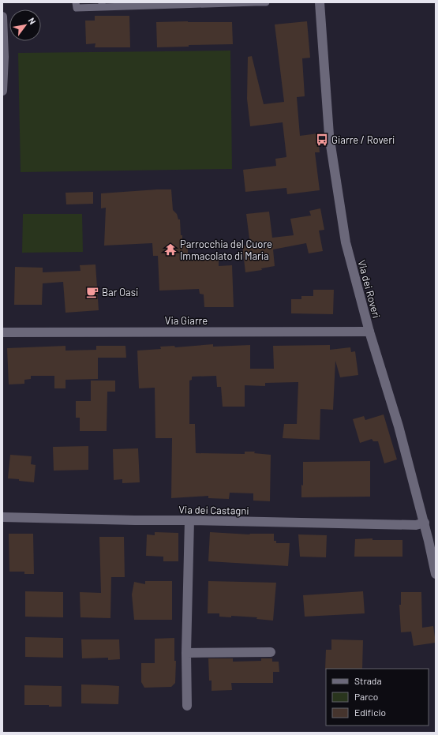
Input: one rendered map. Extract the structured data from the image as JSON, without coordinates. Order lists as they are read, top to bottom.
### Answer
{
  "streets": {
    "street": ["Via dei Roveri", "Via Giarre", "Via dei Castagni"]
  },
  "crossings": [
    ["Via dei Roveri", "Via Giarre"],
    ["Via dei Roveri", "Via dei Castagni"]
  ],
  "places": {
    "bus stop": ["Giarre / Roveri"],
    "temple": ["Parrocchia del Cuore Immacolato di Maria"],
    "cafe": ["Bar Oasi"]
  },
  "legend": ["Strada", "Parco", "Edificio"],
  "north": "top right"
}
